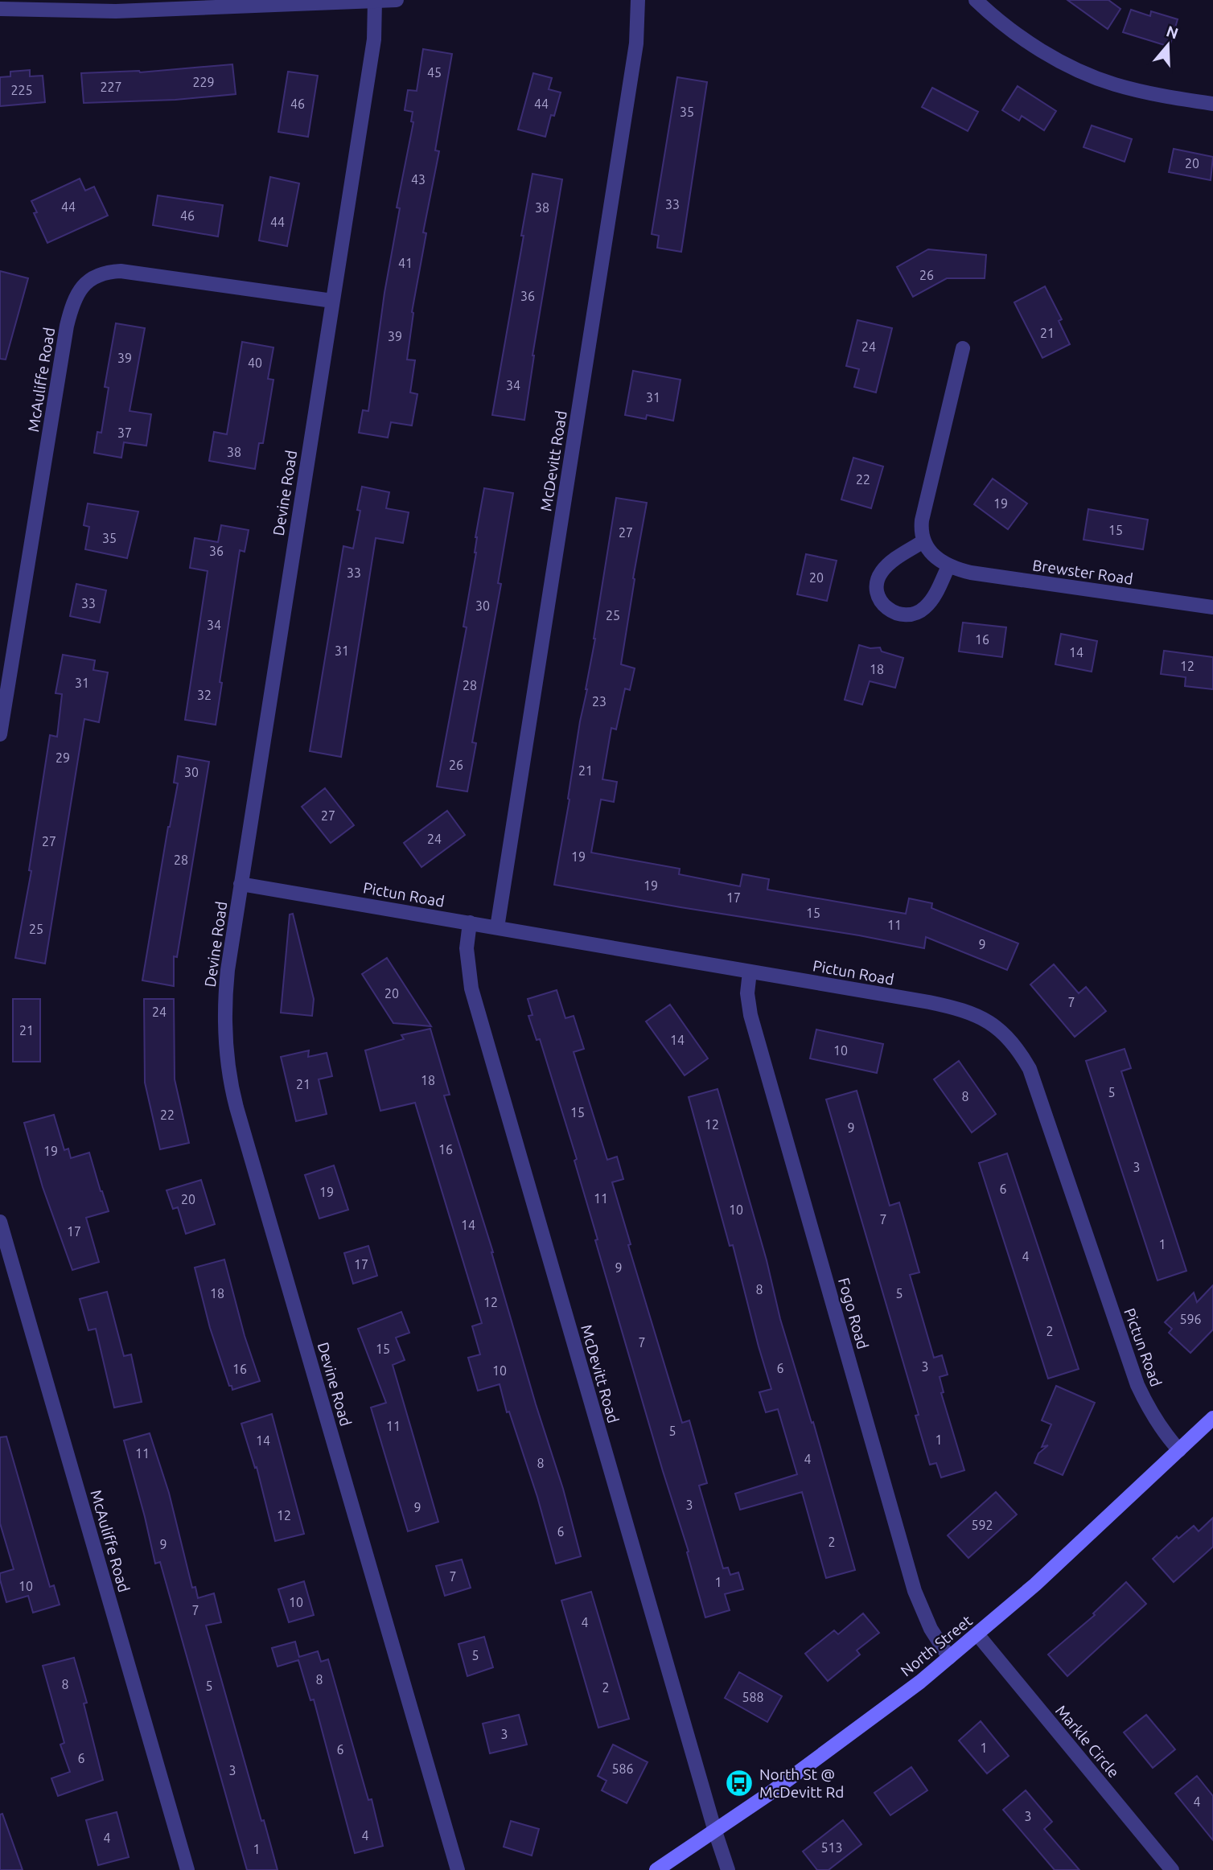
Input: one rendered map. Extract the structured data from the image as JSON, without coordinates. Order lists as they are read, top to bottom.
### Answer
{
  "streets": {
    "main road": ["North Street"],
    "street": [
      "McAuliffe Road",
      "McDevitt Road",
      "Devine Road",
      "Brewster Road",
      "Pictun Road",
      "Fogo Road",
      "Markle Circle"
    ]
  },
  "crossings": [
    ["McAuliffe Road", "Devine Road"],
    ["McDevitt Road", "Pictun Road"],
    ["McDevitt Road", "North Street"],
    ["Devine Road", "Pictun Road"],
    ["Pictun Road", "Fogo Road"],
    ["Pictun Road", "North Street"],
    ["Fogo Road", "North Street"],
    ["North Street", "Markle Circle"]
  ],
  "places": {
    "bus stop": ["North St @ McDevitt Rd"]
  },
  "house_numbers": [
    "45",
    "229",
    "227",
    "225",
    "46",
    "44",
    "35",
    "20",
    "43",
    "33",
    "44",
    "38",
    "46",
    "44",
    "41",
    "26",
    "36",
    "21",
    "39",
    "24",
    "39",
    "40",
    "34",
    "31",
    "37",
    "38",
    "22",
    "19",
    "15",
    "27",
    "35",
    "36",
    "33",
    "20",
    "33",
    "30",
    "25",
    "34",
    "16",
    "31",
    "14",
    "12",
    "18",
    "31",
    "28",
    "32",
    "23",
    "29",
    "26",
    "21",
    "30",
    "27",
    "24",
    "27",
    "19",
    "28",
    "19",
    "17",
    "15",
    "11",
    "25",
    "9",
    "20",
    "7",
    "24",
    "21",
    "14",
    "10",
    "18",
    "21",
    "5",
    "8",
    "15",
    "22",
    "12",
    "9",
    "16",
    "19",
    "3",
    "6",
    "19",
    "11",
    "20",
    "10",
    "7",
    "14",
    "17",
    "1",
    "4",
    "17",
    "9",
    "8",
    "18",
    "5",
    "12",
    "596",
    "2",
    "7",
    "15",
    "3",
    "6",
    "16",
    "10",
    "11",
    "5",
    "1",
    "14",
    "11",
    "4",
    "8",
    "3",
    "9",
    "12",
    "592",
    "6",
    "2",
    "9",
    "7",
    "1",
    "10",
    "10",
    "7",
    "4",
    "5",
    "8",
    "8",
    "5",
    "2",
    "588",
    "3",
    "1",
    "6",
    "6",
    "586",
    "3",
    "4",
    "3",
    "4",
    "4",
    "513",
    "1"
  ],
  "north": "top"
}
